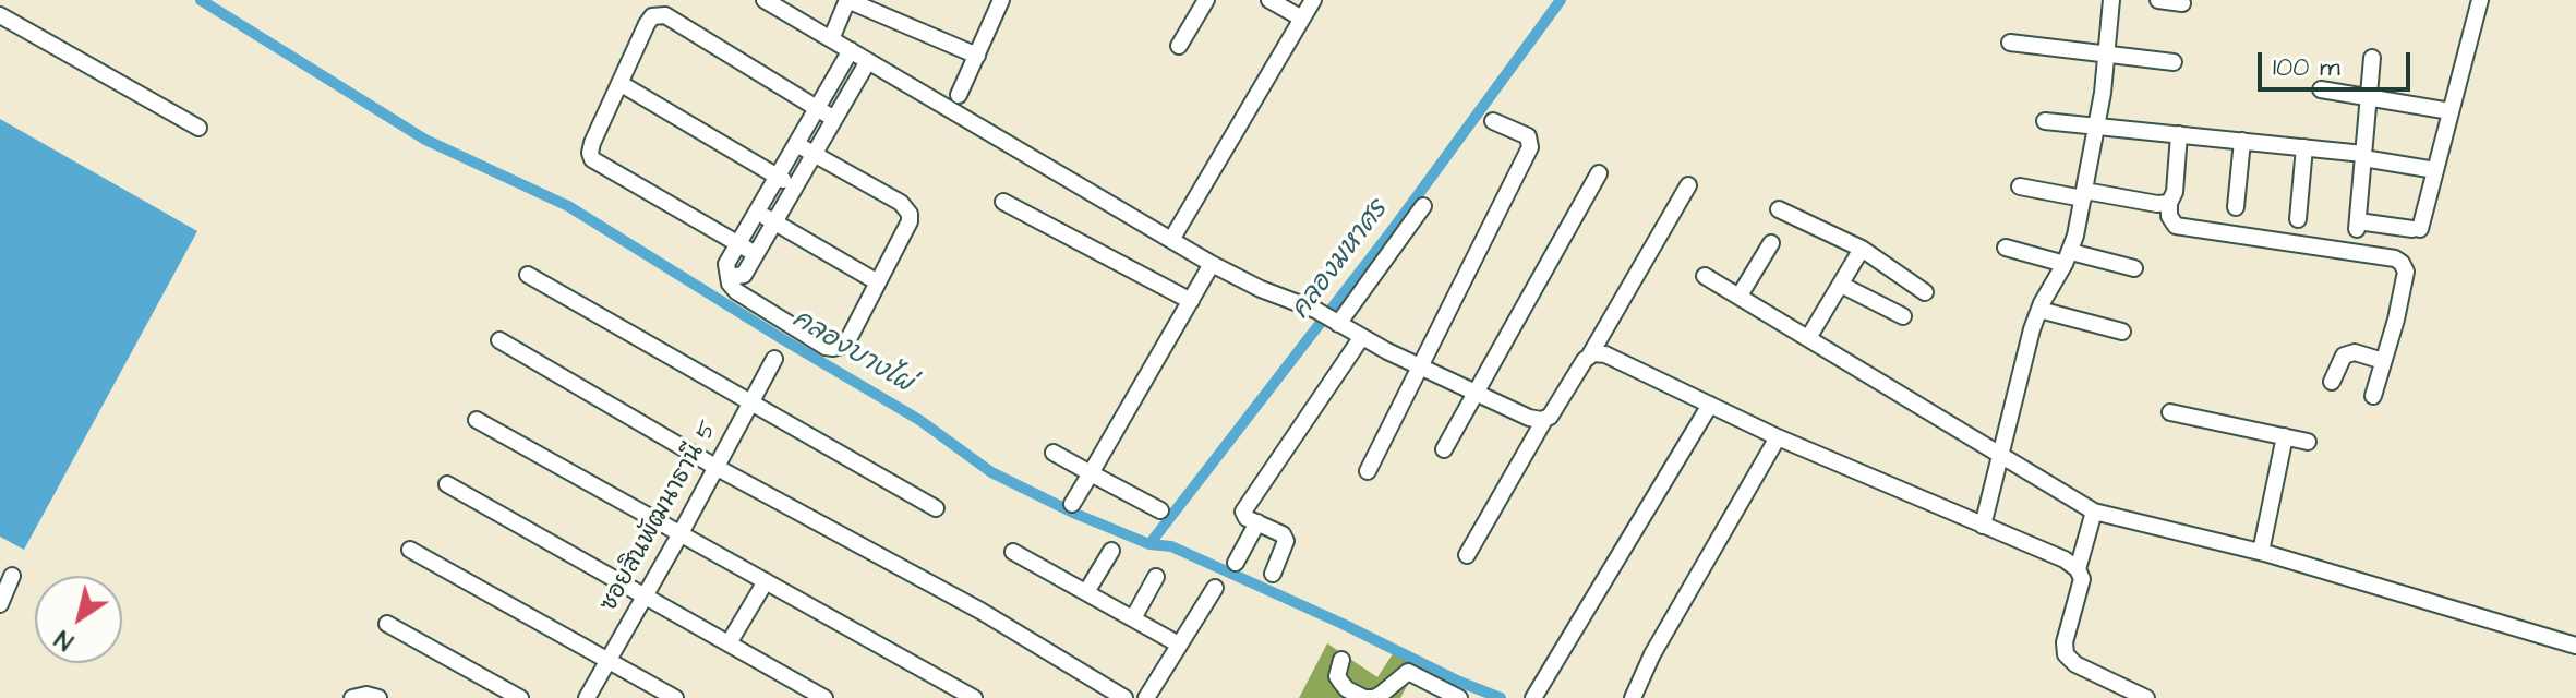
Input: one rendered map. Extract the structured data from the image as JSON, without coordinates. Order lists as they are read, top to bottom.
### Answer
{
  "streets": {
    "street": ["ซอยสินพัฒนาธานี 5"]
  },
  "water": ["คลองมหาศร", "คลองบางไผ่"],
  "scale_bar": "100 m",
  "north": "bottom left"
}
